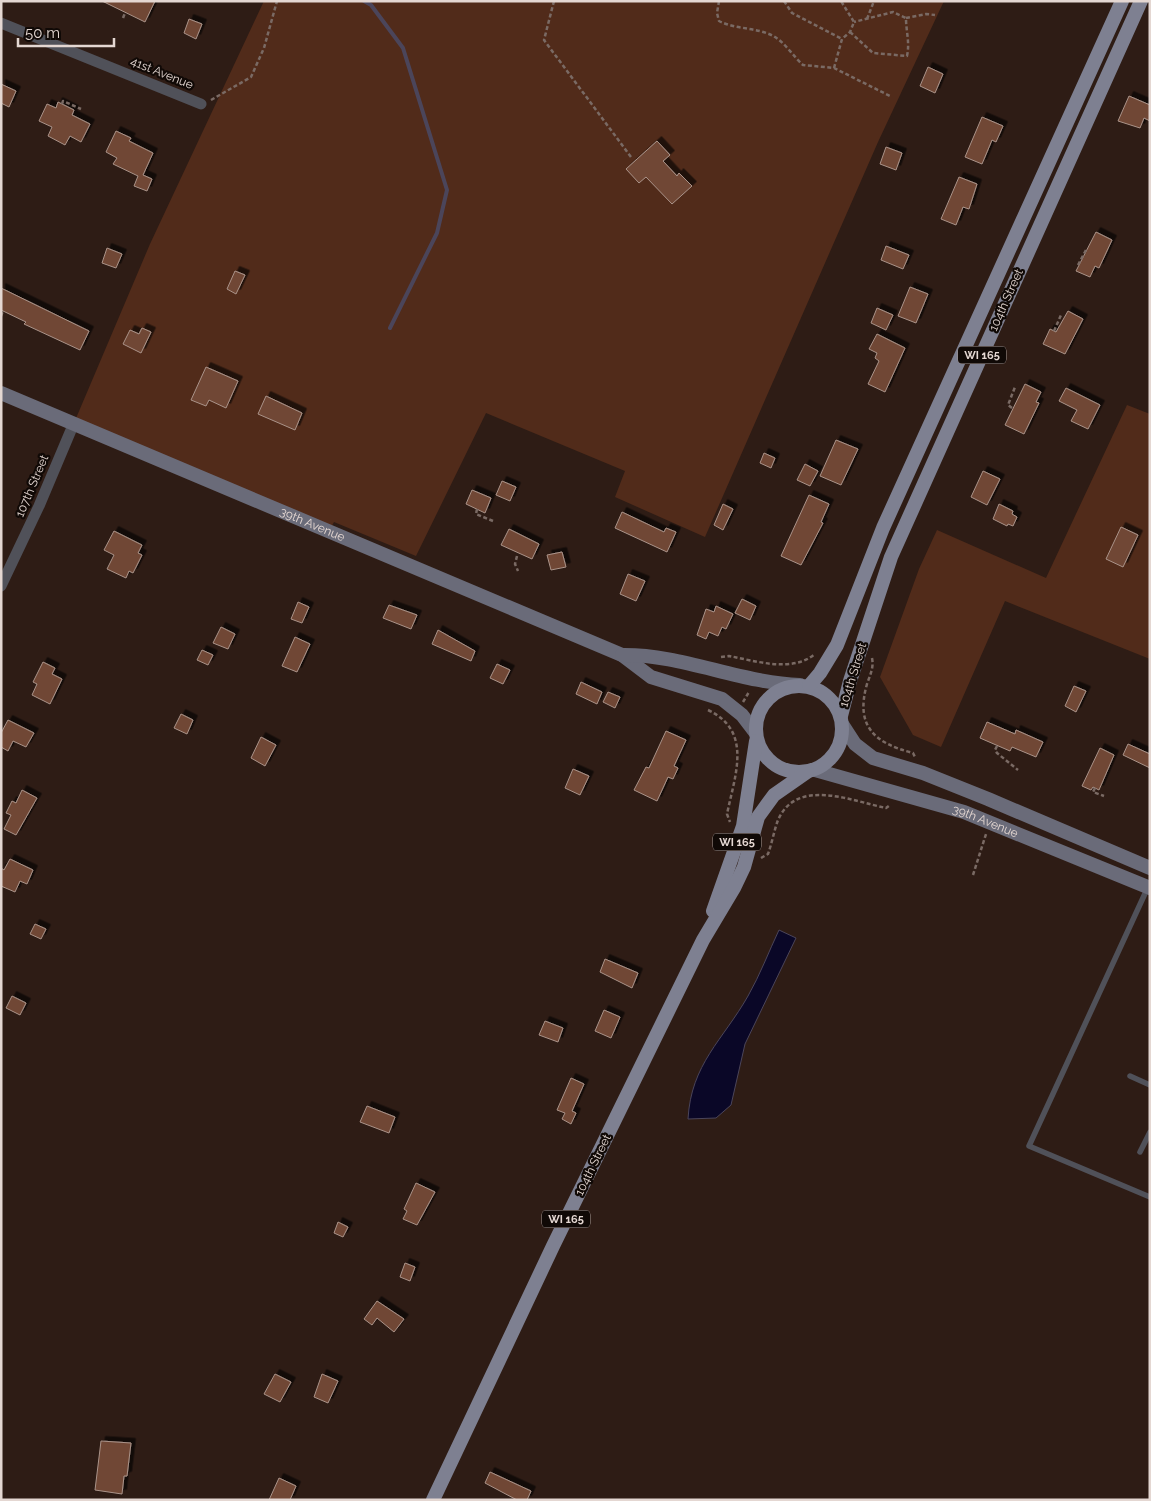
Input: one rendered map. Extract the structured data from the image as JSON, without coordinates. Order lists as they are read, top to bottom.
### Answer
{
  "streets": {
    "main road": ["104th Street", "WI 165", "39th Avenue"],
    "street": ["41st Avenue", "107th Street"]
  },
  "crossings": [
    ["104th Street", "WI 165"],
    ["104th Street", "39th Avenue"],
    ["WI 165", "39th Avenue"],
    ["107th Street", "39th Avenue"]
  ],
  "scale_bar": "50 m"
}
